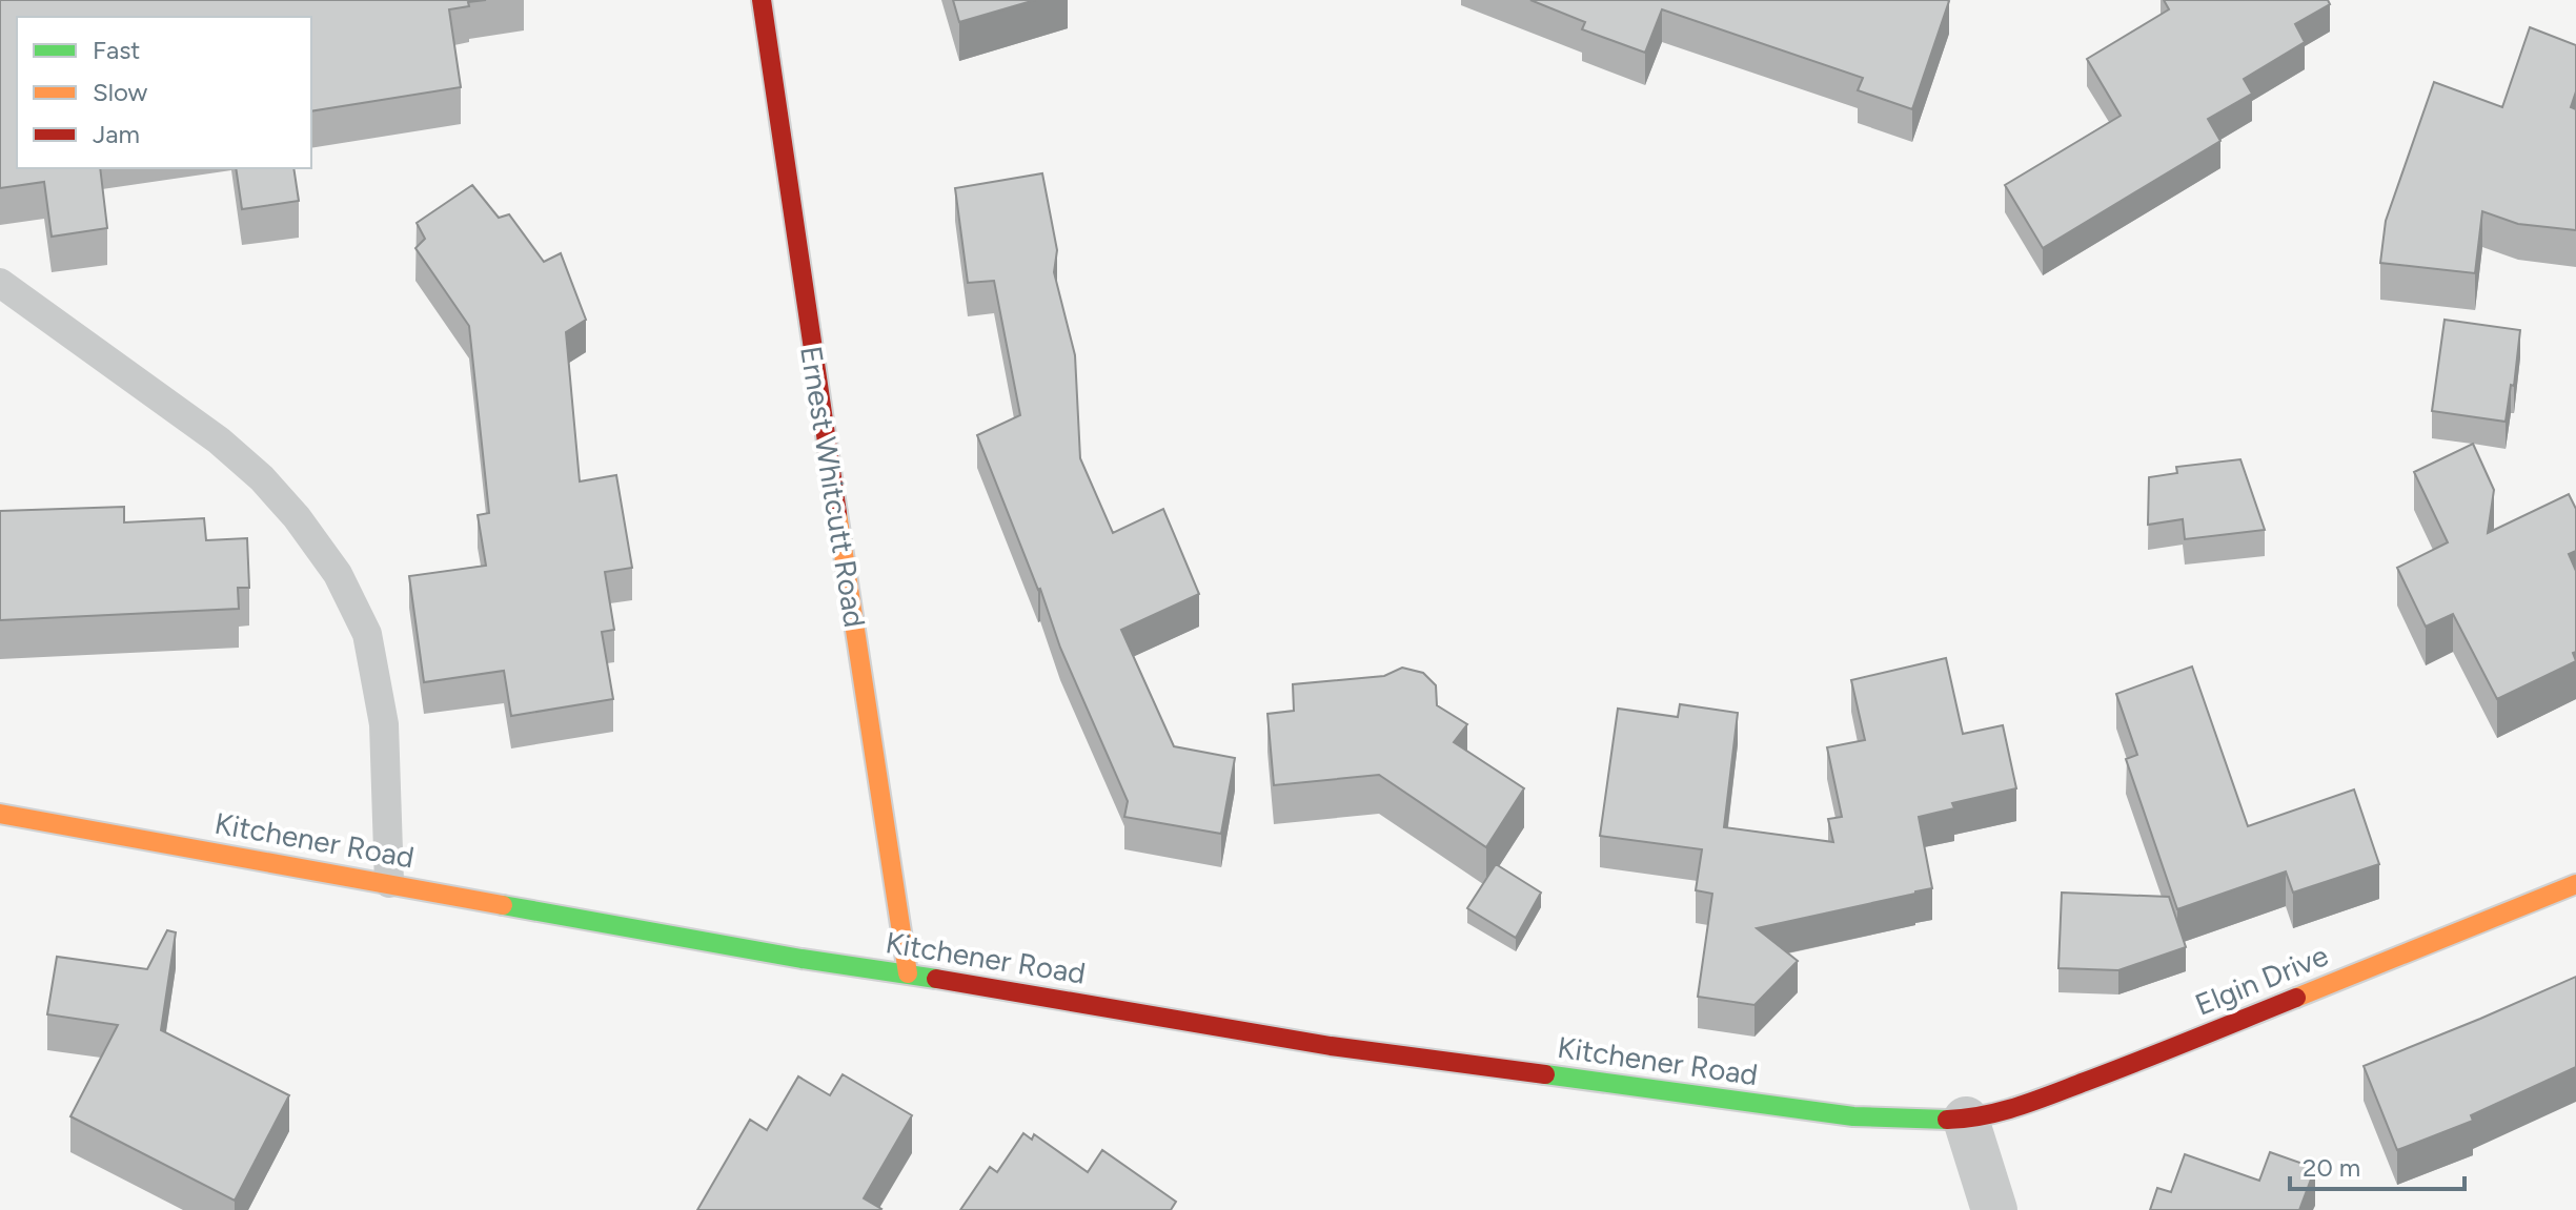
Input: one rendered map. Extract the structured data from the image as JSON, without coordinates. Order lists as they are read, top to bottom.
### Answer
{
  "streets": {
    "street": ["Ernest Whitcutt Road", "Kitchener Road", "Elgin Drive"]
  },
  "crossings": [
    ["Ernest Whitcutt Road", "Kitchener Road"],
    ["Kitchener Road", "Elgin Drive"]
  ],
  "legend": ["Fast", "Slow", "Jam"],
  "scale_bar": "20 m"
}
